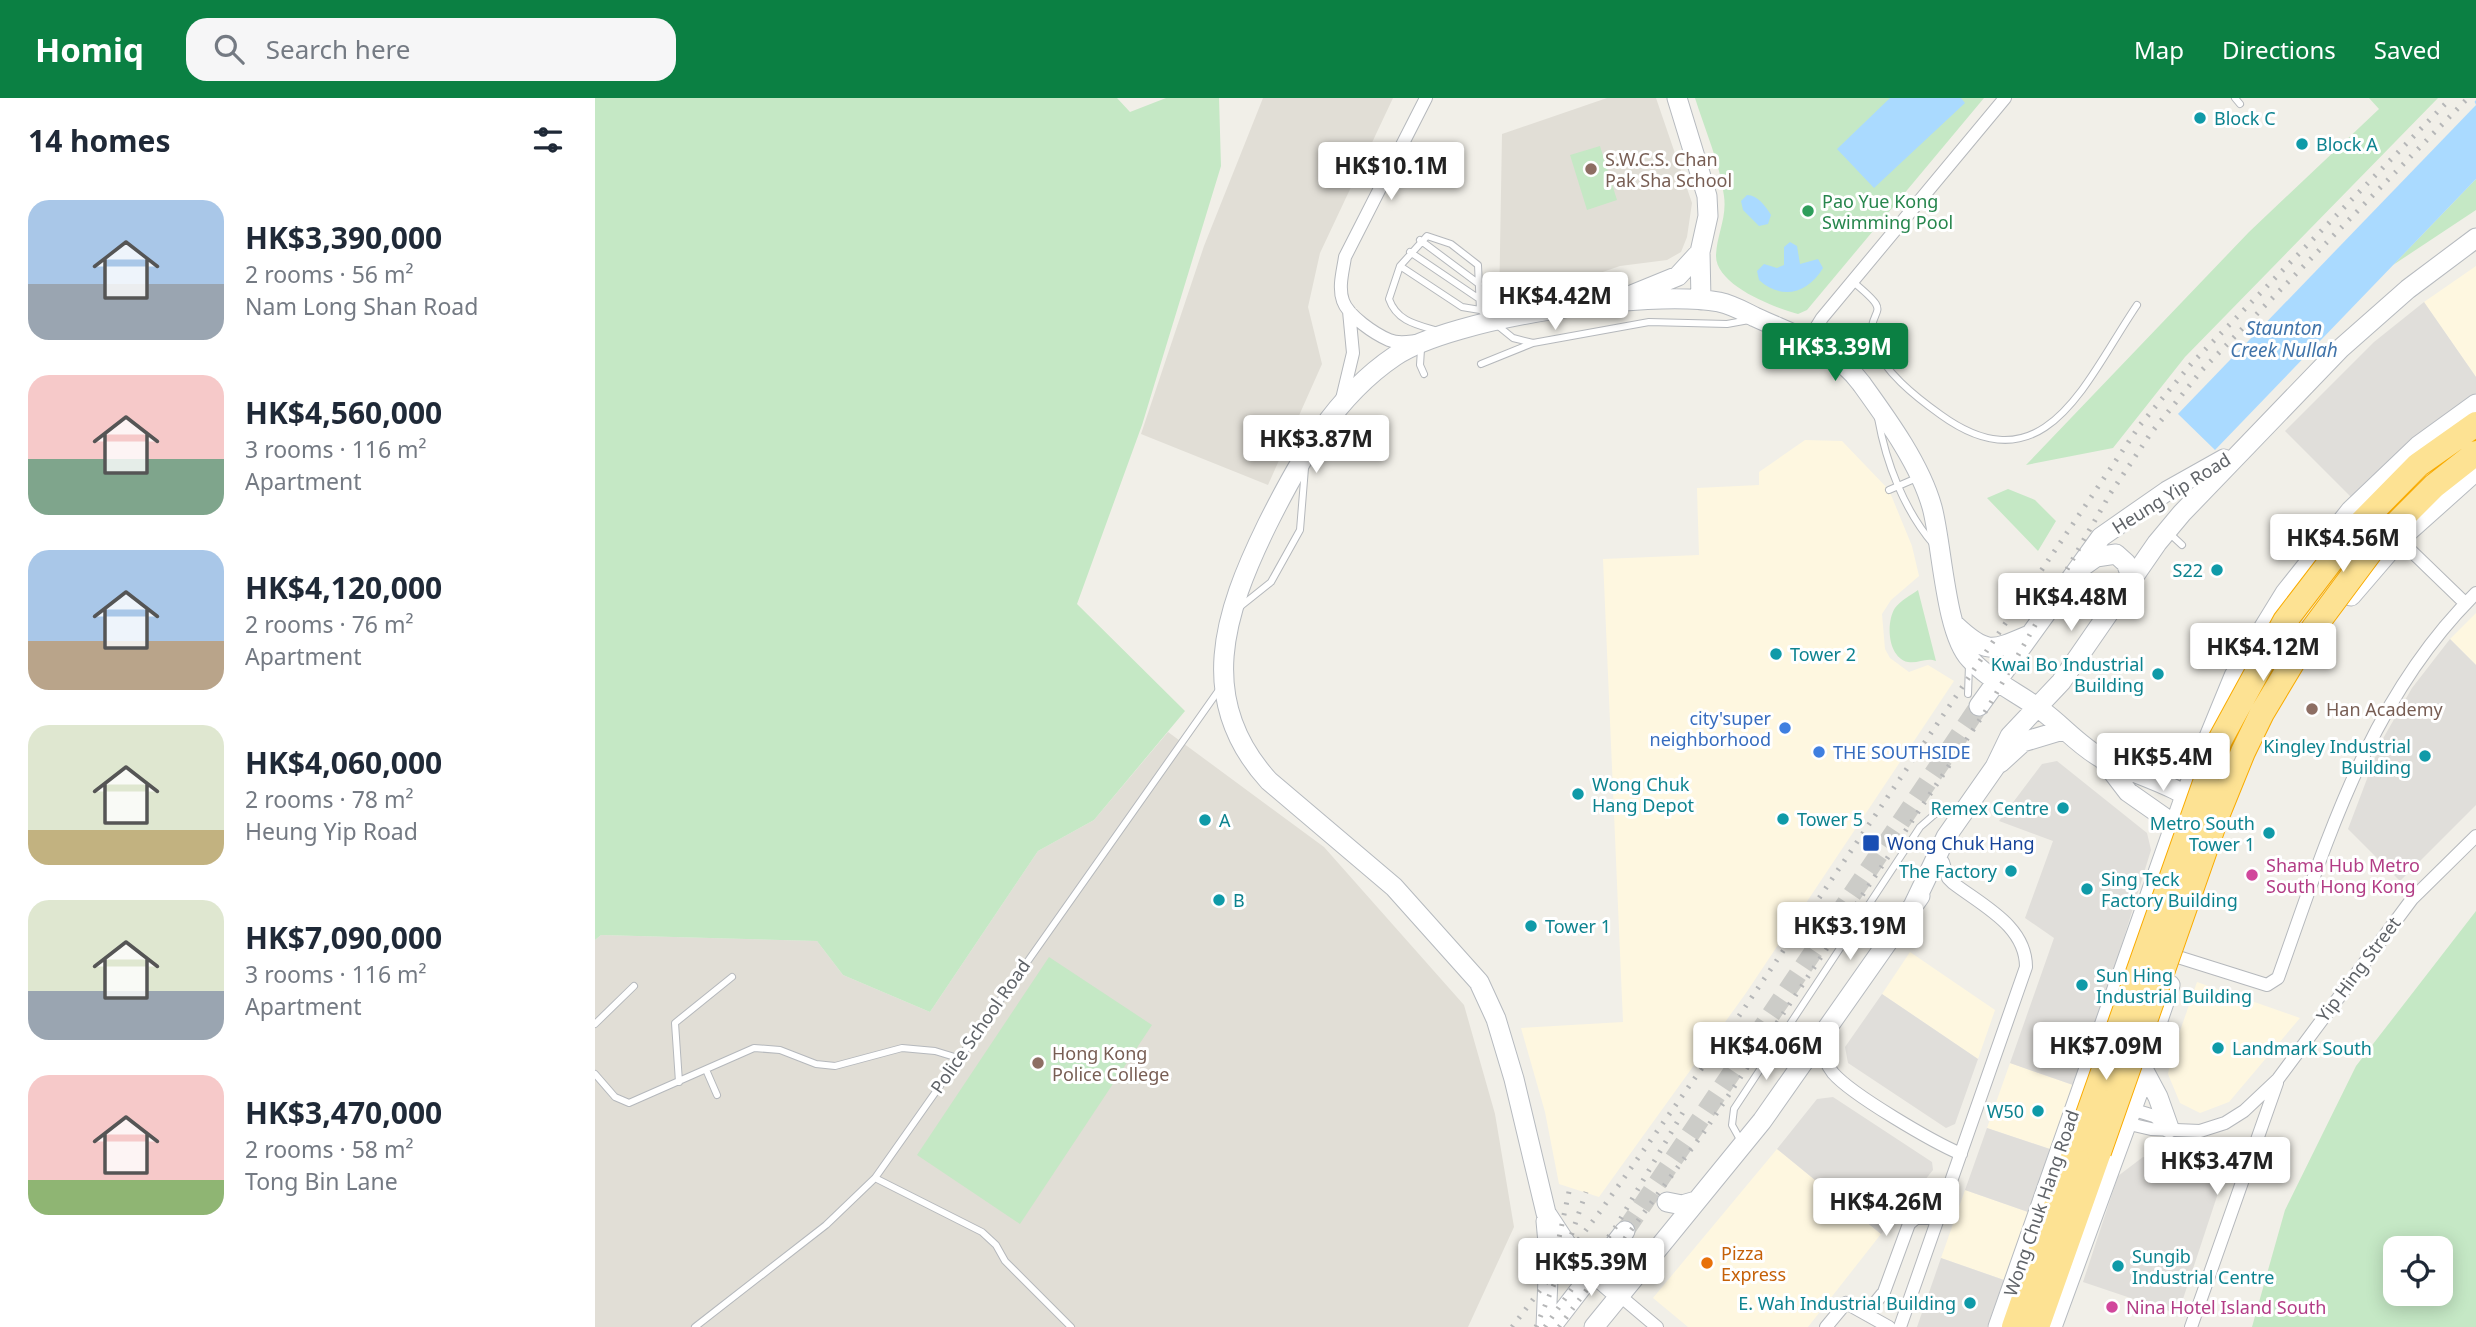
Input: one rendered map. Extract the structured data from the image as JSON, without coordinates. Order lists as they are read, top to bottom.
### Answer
{
  "streets": {
    "street": ["Heung Yip Road", "Yip Hing Street", "Wong Chuk Hang Road"],
    "lane": ["Police School Road"]
  },
  "water": ["Staunton Creek Nullah"],
  "places": {
    "other": [
      "Block C",
      "Block A",
      "S.W.C.S. Chan Pak Sha School",
      "Pao Yue Kong Swimming Pool",
      "S22",
      "Tower 2",
      "Kwai Bo Industrial Building",
      "Han Academy",
      "city'super neighborhood",
      "THE SOUTHSIDE",
      "Kingley Industrial Building",
      "Wong Chuk Hang Depot",
      "Remex Centre",
      "Tower 5",
      "A",
      "Metro South Tower 1",
      "The Factory",
      "Shama Hub Metro South Hong Kong",
      "Sing Teck Factory Building",
      "B",
      "Tower 1",
      "Sun Hing Industrial Building",
      "Landmark South",
      "Hong Kong Police College",
      "W50",
      "Pizza Express",
      "Sungib Industrial Centre",
      "E. Wah Industrial Building",
      "Nina Hotel Island South"
    ],
    "transit": ["Wong Chuk Hang"]
  },
  "page": {
    "header": "Homiq",
    "search": "Search here",
    "nav": ["Map", "Directions", "Saved"],
    "heading": "14 homes",
    "price": [
      "HK$10.1M",
      "HK$4.42M",
      "HK$3.39M",
      "HK$3.87M",
      "HK$4.56M",
      "HK$4.48M",
      "HK$4.12M",
      "HK$5.4M",
      "HK$3.19M",
      "HK$4.06M",
      "HK$7.09M",
      "HK$3.47M",
      "HK$4.26M",
      "HK$5.39M"
    ],
    "list": [
      {
        "name": "HK$3,390,000",
        "note": "2 rooms · 56 m² · Nam Long Shan Road"
      },
      {
        "name": "HK$4,560,000",
        "note": "3 rooms · 116 m² · Apartment"
      },
      {
        "name": "HK$4,120,000",
        "note": "2 rooms · 76 m² · Apartment"
      },
      {
        "name": "HK$4,060,000",
        "note": "2 rooms · 78 m² · Heung Yip Road"
      },
      {
        "name": "HK$7,090,000",
        "note": "3 rooms · 116 m² · Apartment"
      },
      {
        "name": "HK$3,470,000",
        "note": "2 rooms · 58 m² · Tong Bin Lane"
      }
    ]
  }
}
